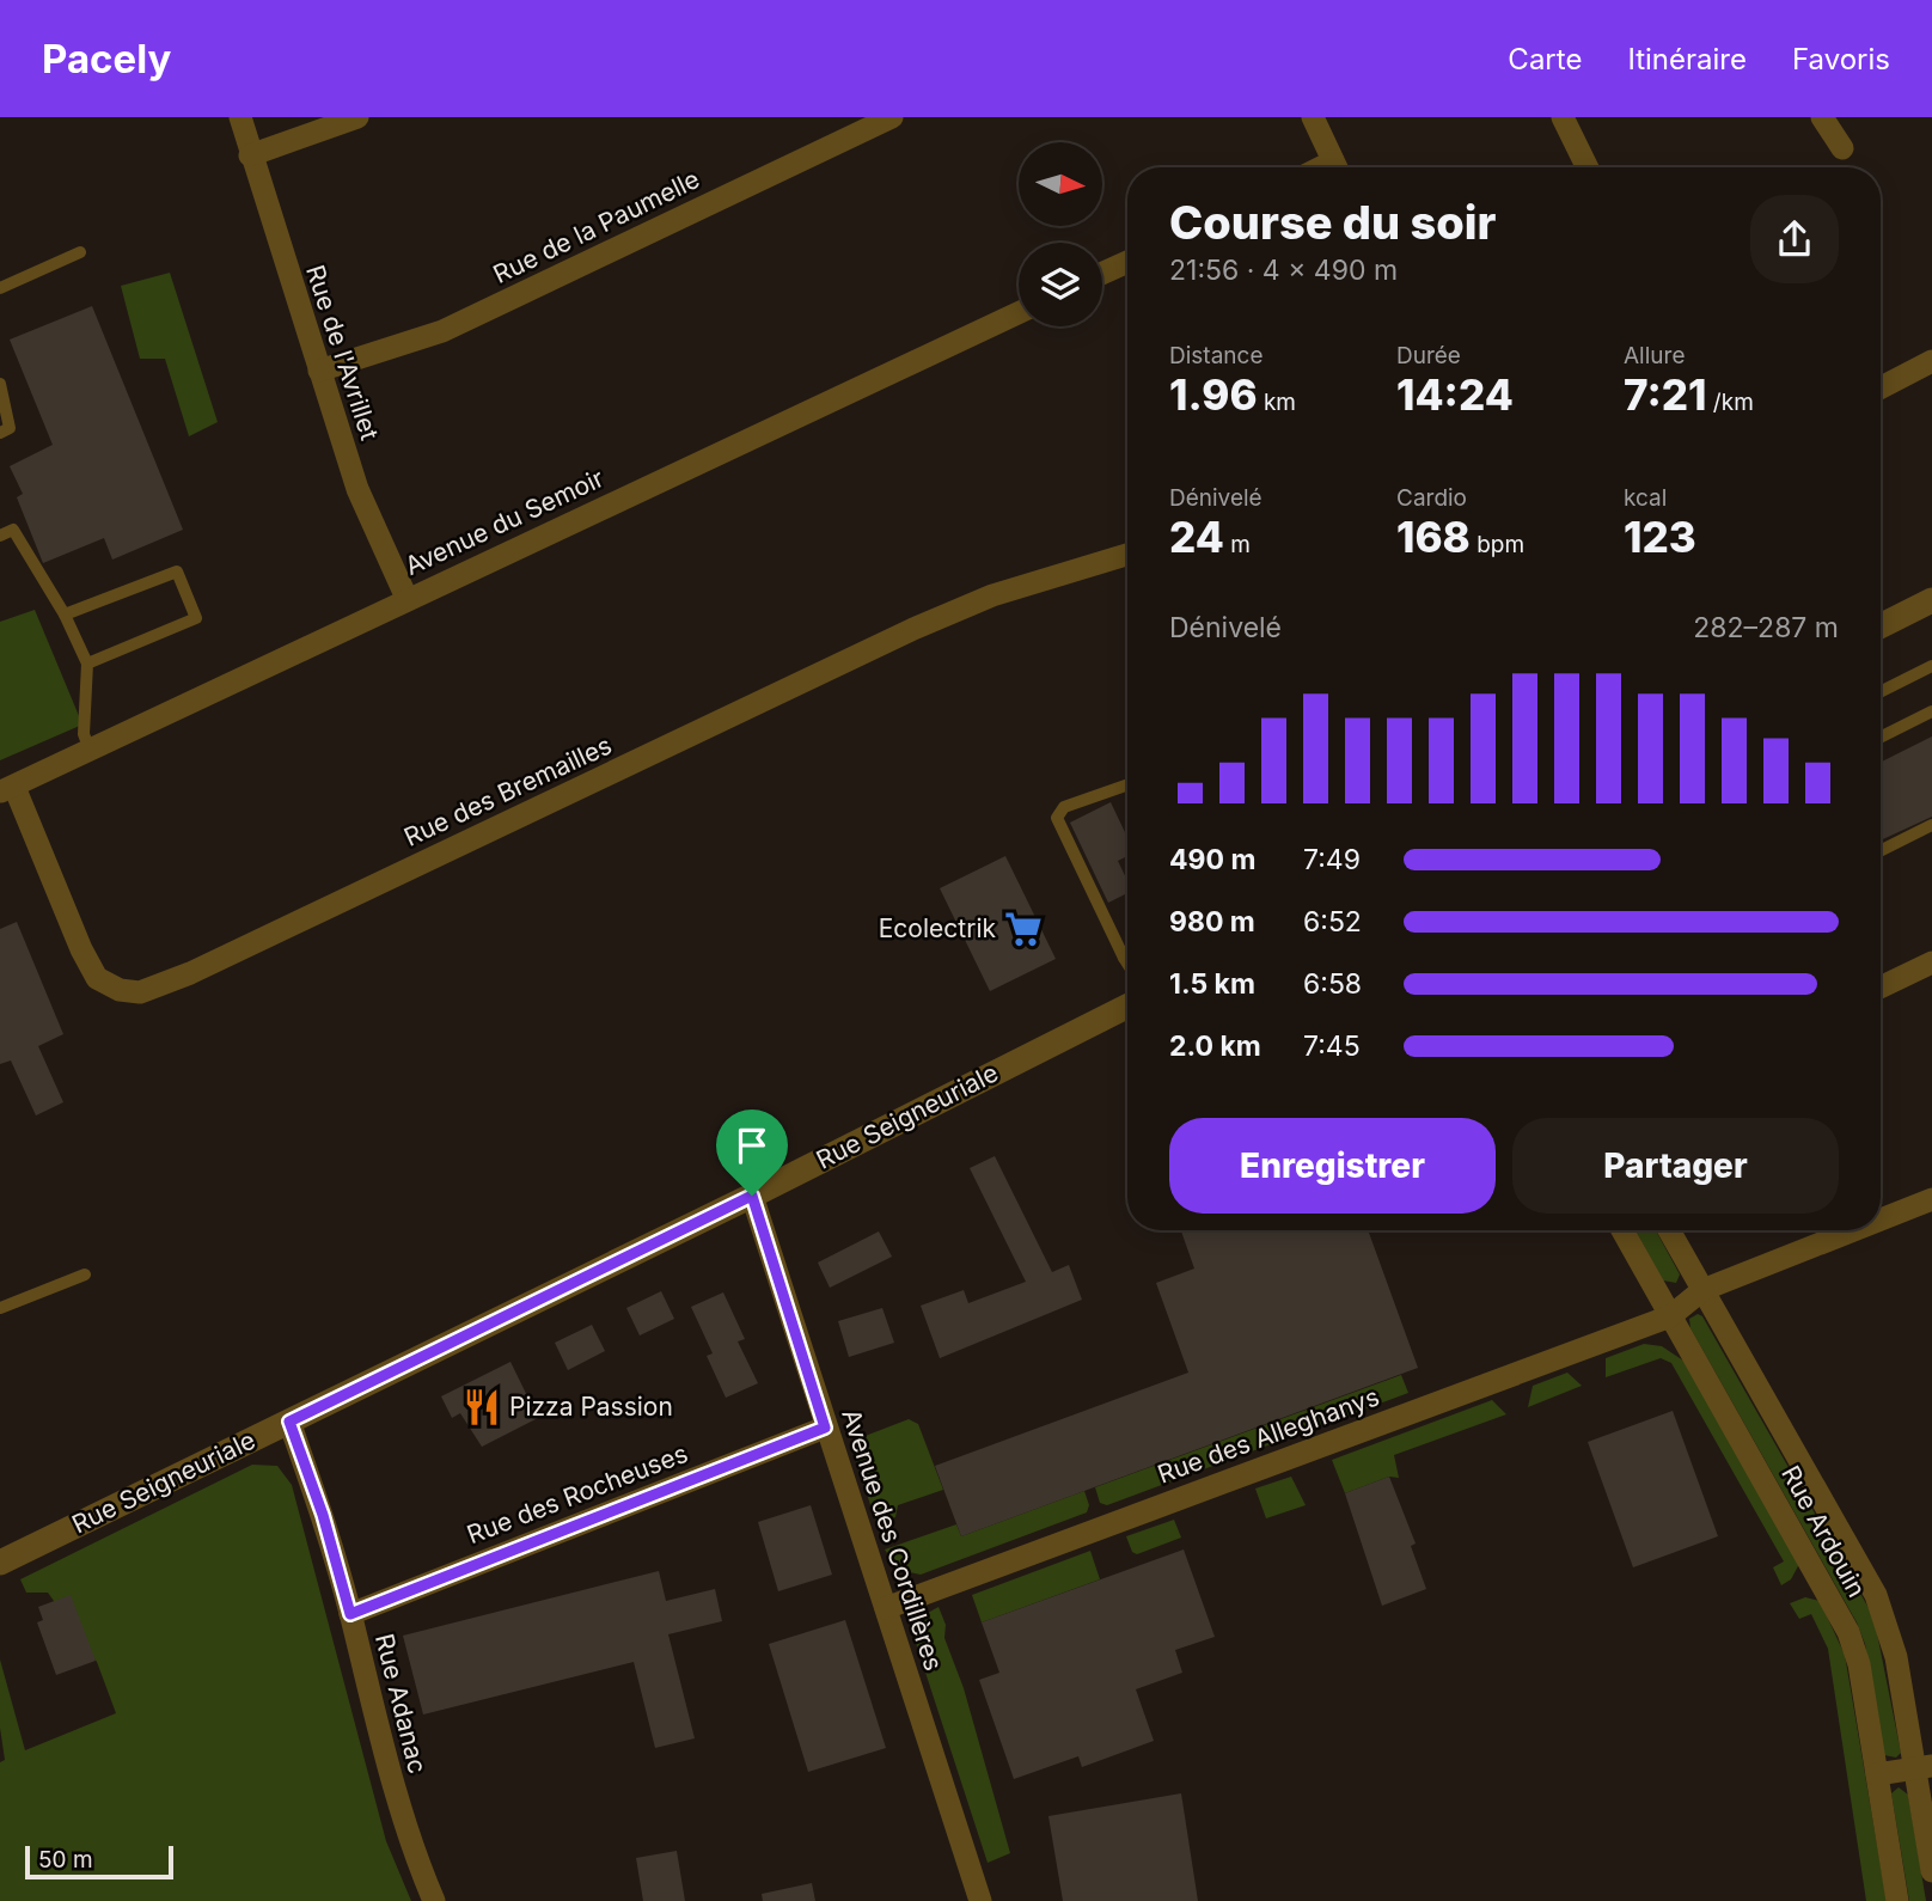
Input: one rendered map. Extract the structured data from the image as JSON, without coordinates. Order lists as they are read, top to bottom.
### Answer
{
  "streets": {
    "street": [
      "Rue de la Paumelle",
      "Rue de l'Avrillet",
      "Avenue du Semoir",
      "Rue des Bremailles",
      "Rue Seigneuriale",
      "Rue des Alleghanys",
      "Rue des Rocheuses",
      "Rue Ardouin",
      "Avenue des Cordillères",
      "Rue Adanac"
    ]
  },
  "crossings": [
    ["Rue de la Paumelle", "Rue de l'Avrillet"],
    ["Rue de l'Avrillet", "Avenue du Semoir"],
    ["Avenue du Semoir", "Rue des Bremailles"],
    ["Rue Seigneuriale", "Avenue des Cordillères"],
    ["Rue Seigneuriale", "Rue Adanac"],
    ["Rue des Alleghanys", "Rue Ardouin"],
    ["Rue des Alleghanys", "Avenue des Cordillères"],
    ["Rue des Rocheuses", "Avenue des Cordillères"],
    ["Rue des Rocheuses", "Rue Adanac"]
  ],
  "places": {
    "supermarket": ["Ecolectrik"],
    "restaurant": ["Pizza Passion"]
  },
  "scale_bar": "50 m",
  "north": "right",
  "page": {
    "header": "Pacely",
    "nav": ["Carte", "Itinéraire", "Favoris"],
    "heading": ["Course du soir", "21:56 · 4 × 490 m"],
    "stats": [
      ["Distance", "1.96 km"],
      ["Durée", "14:24"],
      ["Allure", "7:21 /km"],
      ["Dénivelé", "24 m"],
      ["Cardio", "168 bpm"],
      ["kcal", "123"]
    ],
    "chart": ["Dénivelé", "282–287 m"],
    "list": [
      {
        "name": "490 m",
        "note": "7:49"
      },
      {
        "name": "980 m",
        "note": "6:52"
      },
      {
        "name": "1.5 km",
        "note": "6:58"
      },
      {
        "name": "2.0 km",
        "note": "7:45"
      }
    ],
    "buttons": ["Enregistrer", "Partager"],
    "scale": "50 m"
  }
}
